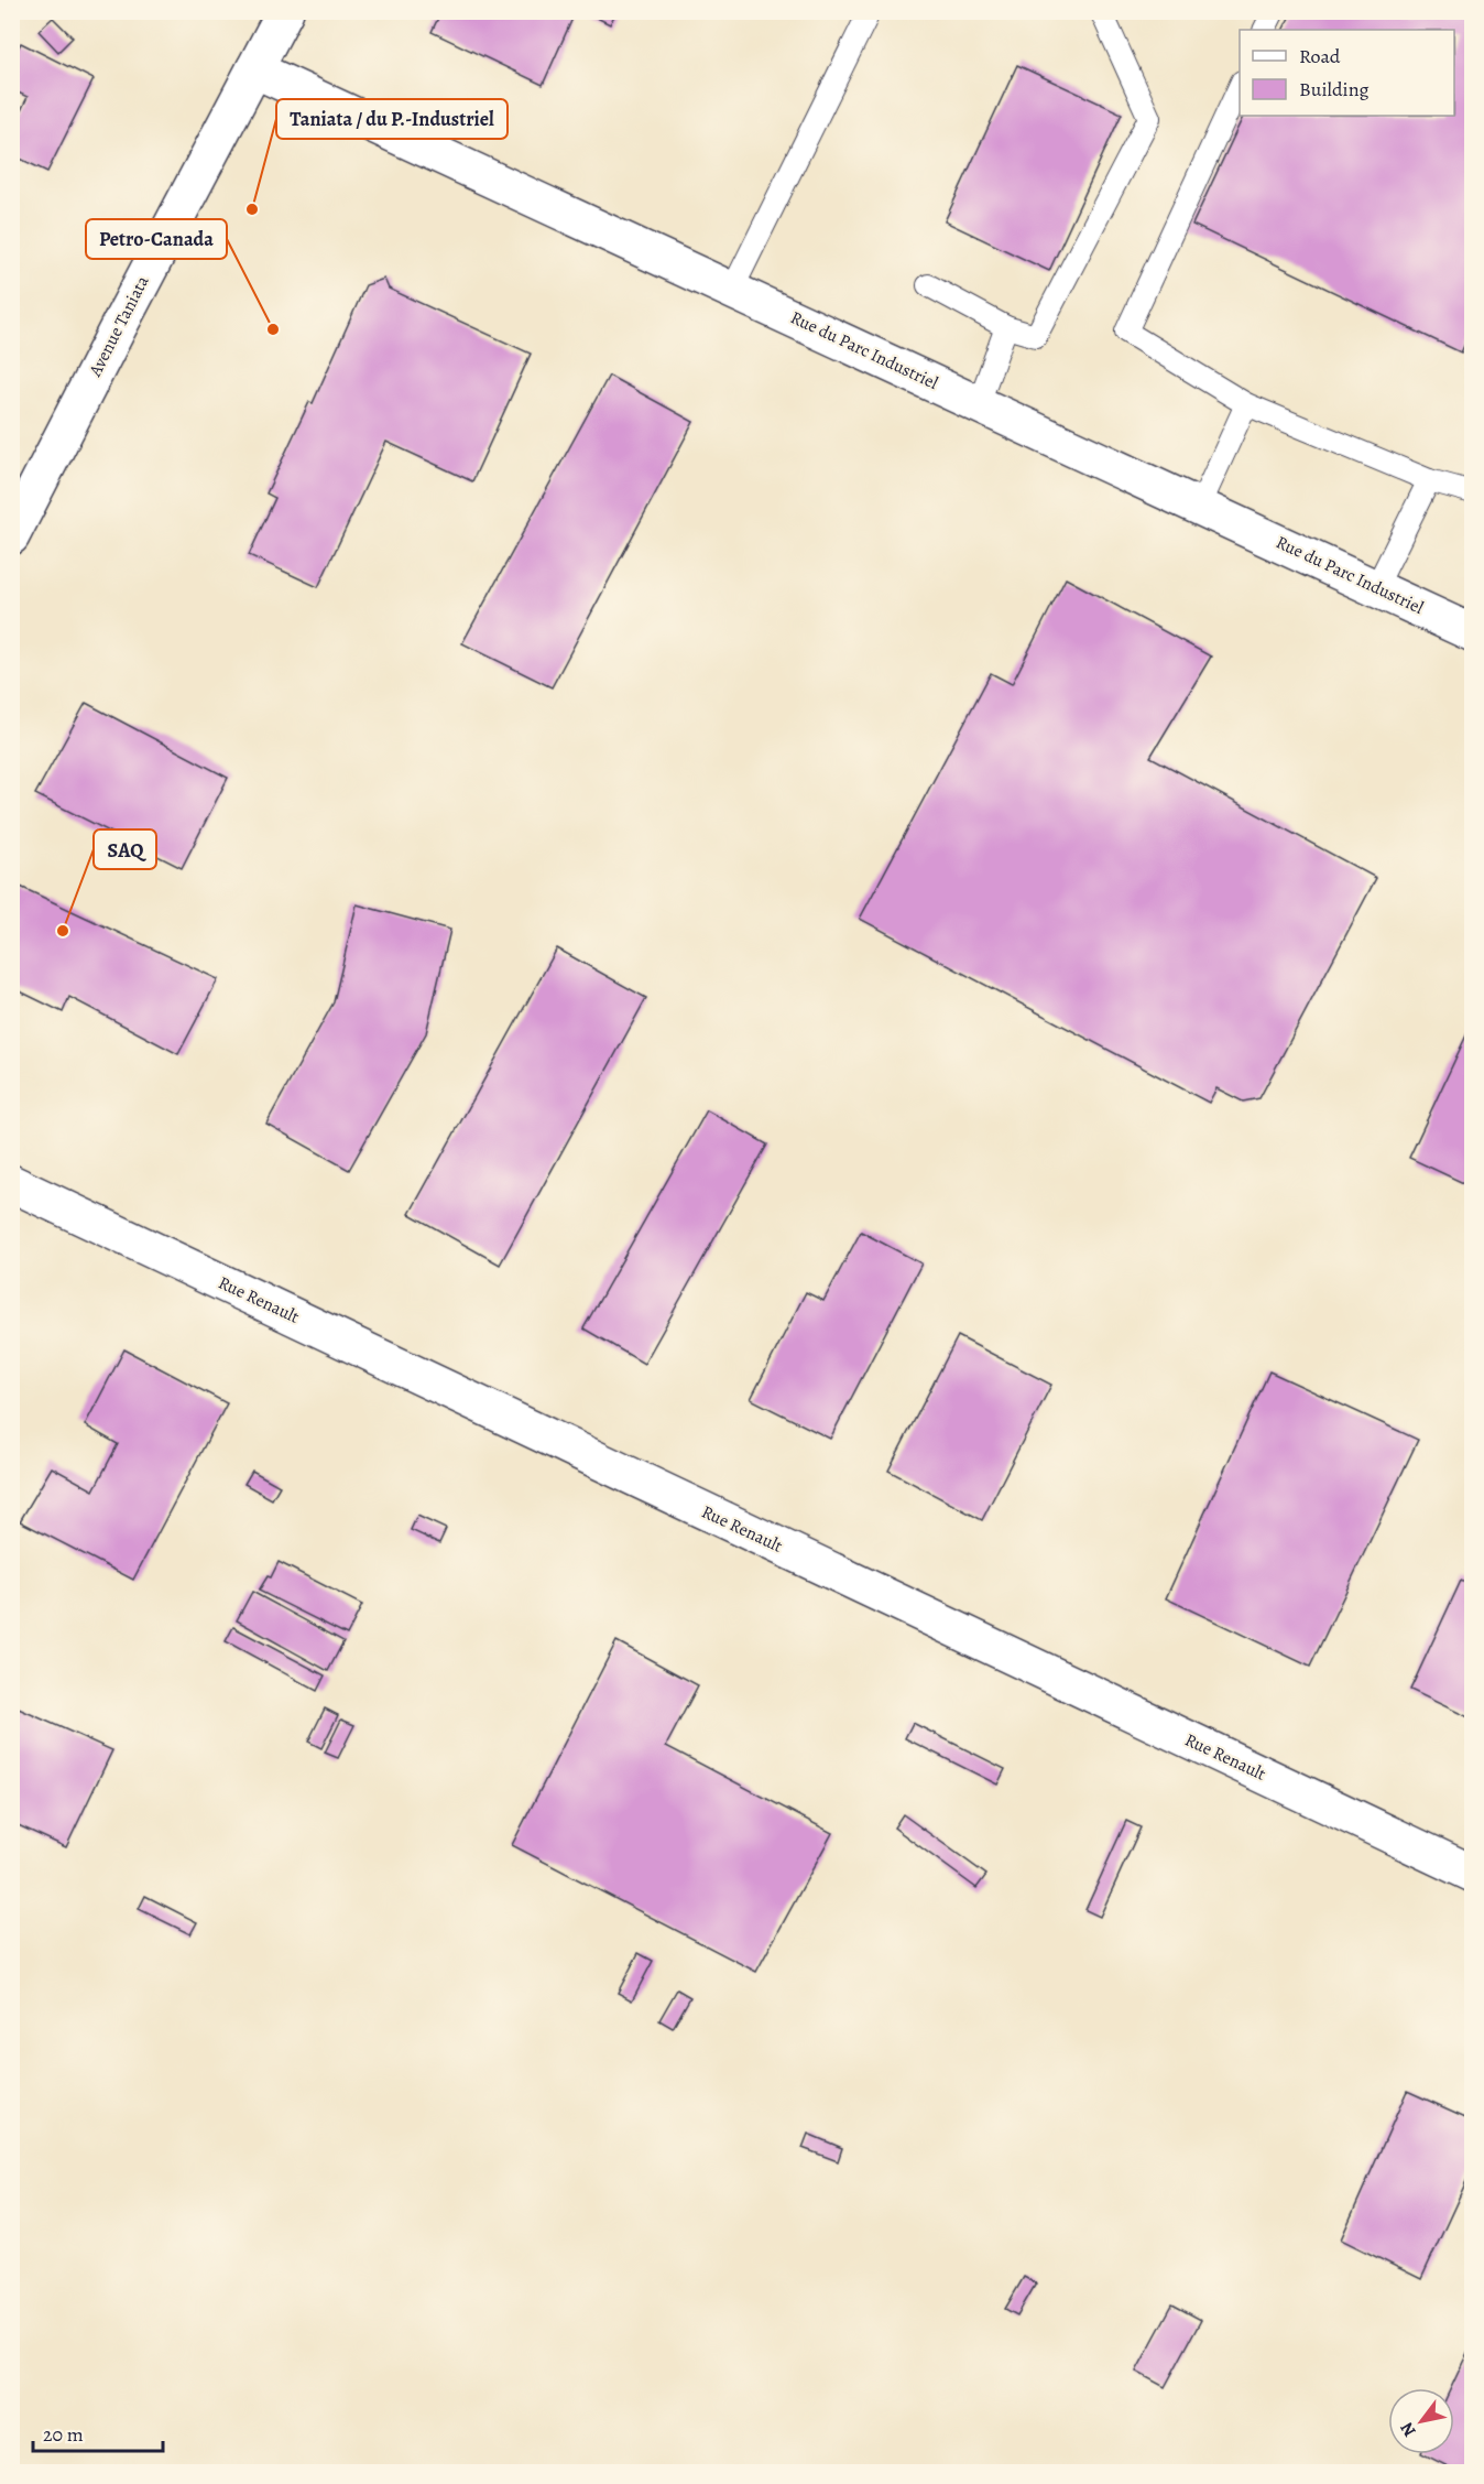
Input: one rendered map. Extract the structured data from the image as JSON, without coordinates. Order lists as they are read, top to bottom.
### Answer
{
  "streets": {
    "street": ["Avenue Taniata", "Rue du Parc Industriel", "Rue Renault"]
  },
  "crossings": [
    ["Avenue Taniata", "Rue du Parc Industriel"]
  ],
  "places": ["Taniata / du P.-Industriel", "Petro-Canada", "SAQ"],
  "legend": ["Road", "Building"],
  "scale_bar": "20 m",
  "north": "bottom left"
}
